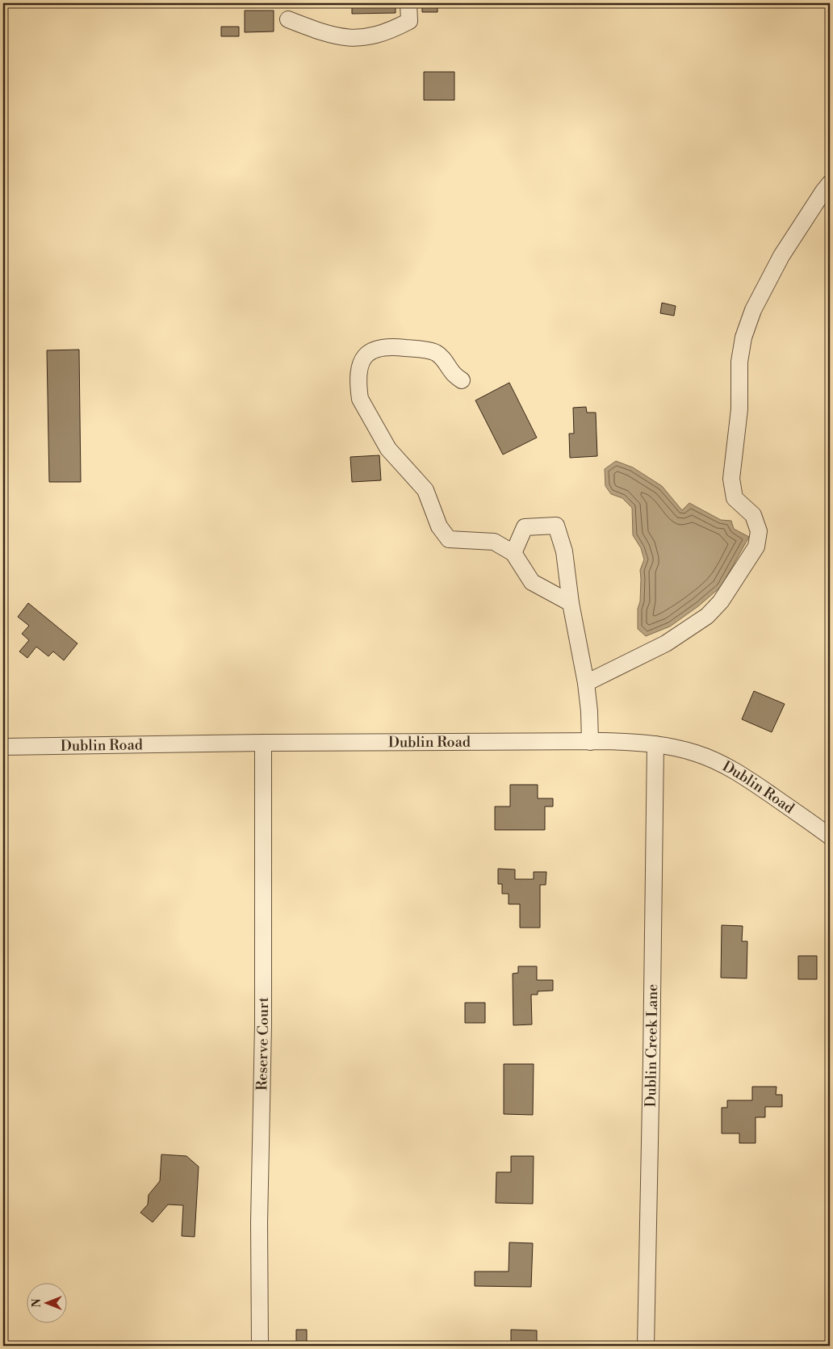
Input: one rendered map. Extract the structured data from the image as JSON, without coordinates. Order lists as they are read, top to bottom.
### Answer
{
  "streets": {
    "street": ["Dublin Road", "Reserve Court", "Dublin Creek Lane"]
  },
  "crossings": [
    ["Dublin Road", "Reserve Court"],
    ["Dublin Road", "Dublin Creek Lane"]
  ],
  "north": "left"
}
